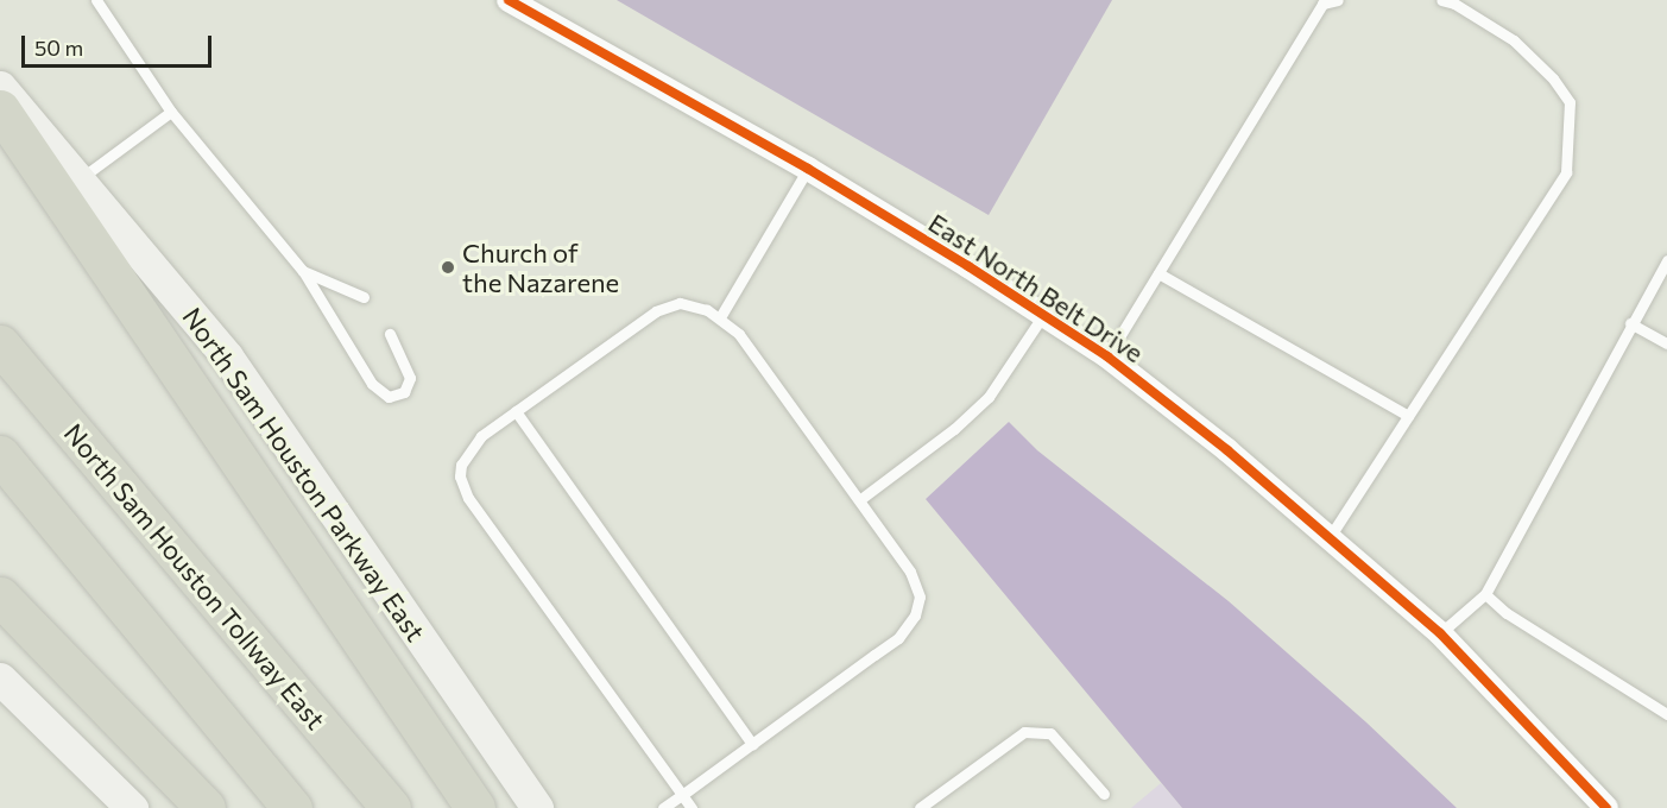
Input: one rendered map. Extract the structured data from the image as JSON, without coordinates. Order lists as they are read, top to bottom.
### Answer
{
  "streets": {
    "highway": ["North Sam Houston Tollway East"],
    "main road": ["North Sam Houston Parkway East"],
    "street": ["East North Belt Drive"]
  },
  "places": ["Church of the Nazarene"],
  "scale_bar": "50 m"
}
